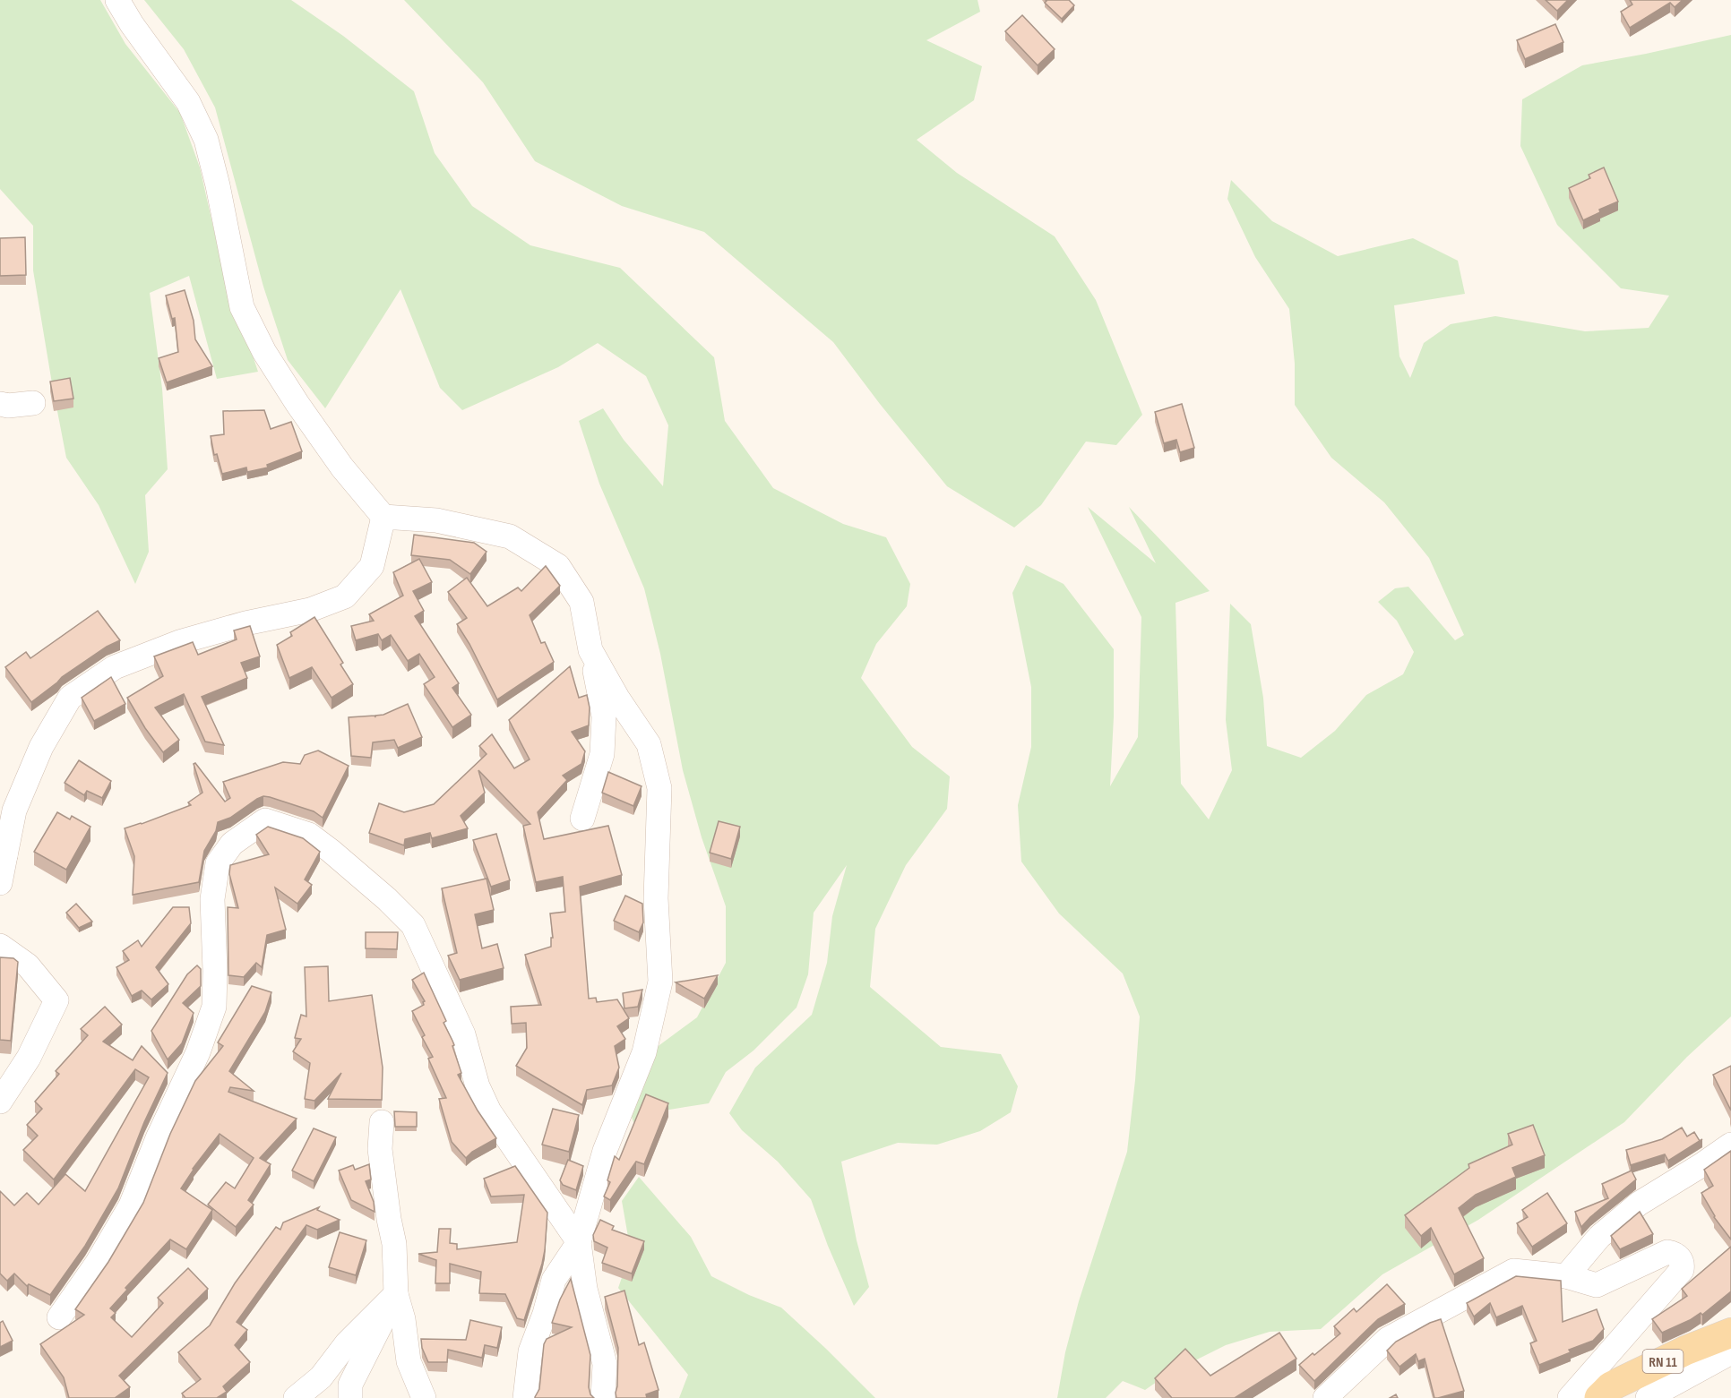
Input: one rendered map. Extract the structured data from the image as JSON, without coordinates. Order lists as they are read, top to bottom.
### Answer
{
  "streets": {
    "main road": ["RN 11"]
  }
}
